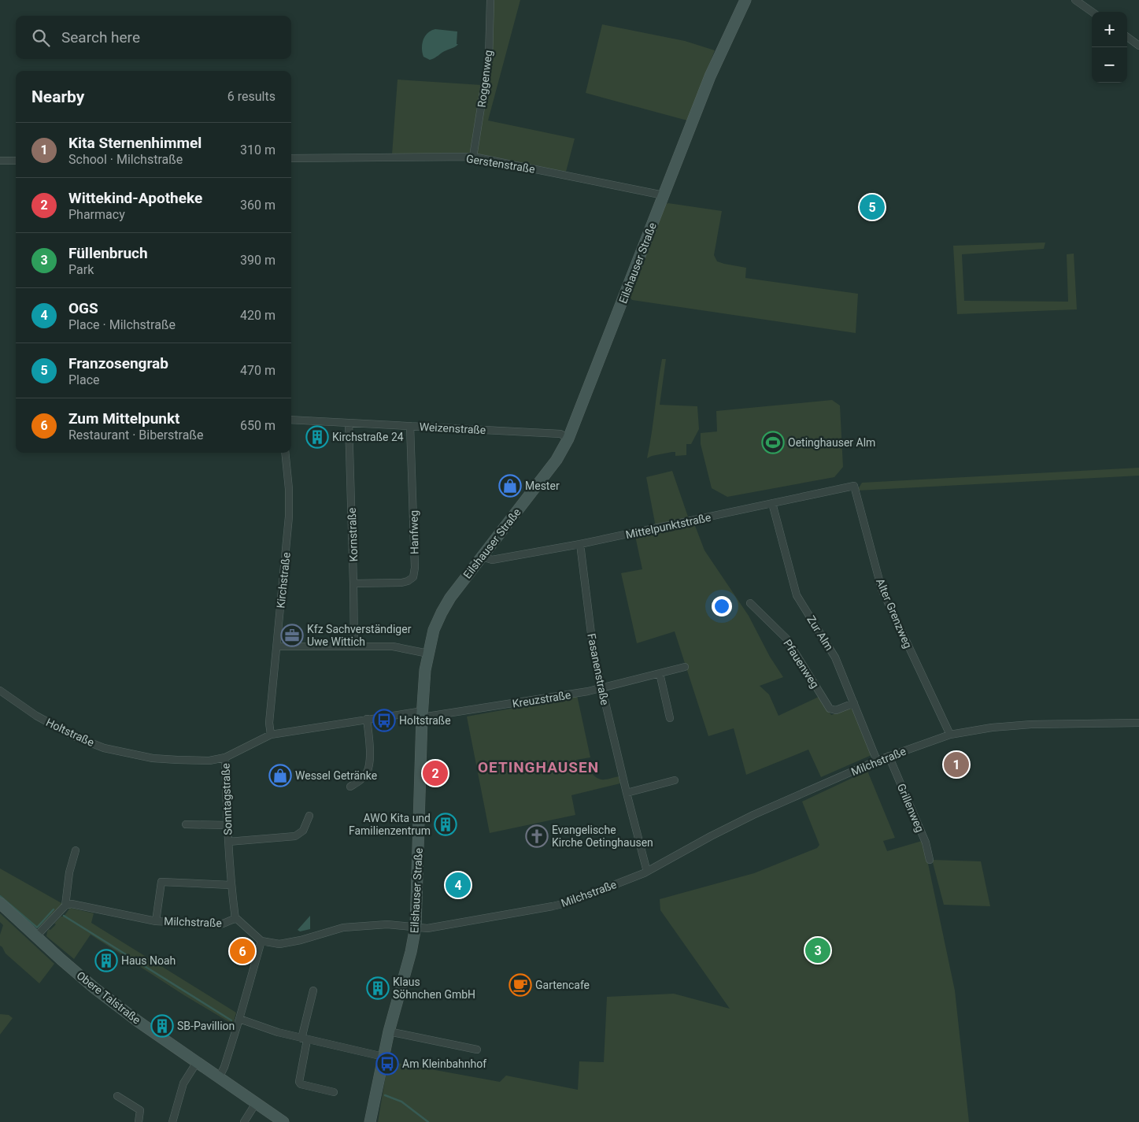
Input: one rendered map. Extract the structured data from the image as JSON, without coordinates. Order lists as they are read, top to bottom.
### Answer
{
  "streets": {
    "street": [
      "Roggenweg",
      "Gerstenstraße",
      "Eilshauser Straße",
      "Weizenstraße",
      "Mittelpunktstraße",
      "Hanfweg",
      "Kornstraße",
      "Kirchstraße",
      "Alter Grenzweg",
      "Zur Alm",
      "Pfauenweg",
      "Fasanenstraße",
      "Kreuzstraße",
      "Holtstraße",
      "Milchstraße",
      "Sonntagstraße",
      "Grillenweg",
      "Obere Talstraße"
    ]
  },
  "crossings": [
    ["Roggenweg", "Gerstenstraße"],
    ["Gerstenstraße", "Eilshauser Straße"],
    ["Eilshauser Straße", "Weizenstraße"],
    ["Eilshauser Straße", "Mittelpunktstraße"],
    ["Eilshauser Straße", "Kreuzstraße"],
    ["Eilshauser Straße", "Holtstraße"],
    ["Eilshauser Straße", "Milchstraße"],
    ["Weizenstraße", "Hanfweg"],
    ["Weizenstraße", "Kornstraße"],
    ["Mittelpunktstraße", "Alter Grenzweg"],
    ["Mittelpunktstraße", "Zur Alm"],
    ["Mittelpunktstraße", "Fasanenstraße"],
    ["Hanfweg", "Kornstraße"],
    ["Kirchstraße", "Holtstraße"],
    ["Alter Grenzweg", "Milchstraße"],
    ["Zur Alm", "Pfauenweg"],
    ["Zur Alm", "Milchstraße"],
    ["Fasanenstraße", "Kreuzstraße"],
    ["Fasanenstraße", "Milchstraße"],
    ["Kreuzstraße", "Holtstraße"],
    ["Holtstraße", "Sonntagstraße"],
    ["Milchstraße", "Sonntagstraße"],
    ["Milchstraße", "Grillenweg"]
  ],
  "districts": ["OETINGHAUSEN"],
  "places": {
    "building": [
      "Kirchstraße 24",
      "AWO Kita und Familienzentrum",
      "Haus Noah",
      "Klaus Söhnchen GmbH",
      "SB-Pavillion"
    ],
    "sports": ["Oetinghauser Alm"],
    "shop": ["Mester", "Wessel Getränke"],
    "office": ["Kfz Sachverständiger Uwe Wittich"],
    "bus stop": ["Holtstraße", "Am Kleinbahnhof"],
    "church": ["Evangelische Kirche Oetinghausen"],
    "cafe": ["Gartencafe"]
  },
  "page": {
    "map_buttons": ["+", "−"],
    "search": "Search here",
    "heading": ["Nearby", "6 results"],
    "list": [
      {
        "mark": "1",
        "name": "Kita Sternenhimmel",
        "note": "School · Milchstraße",
        "value": "310 m"
      },
      {
        "mark": "2",
        "name": "Wittekind-Apotheke",
        "note": "Pharmacy",
        "value": "360 m"
      },
      {
        "mark": "3",
        "name": "Füllenbruch",
        "note": "Park",
        "value": "390 m"
      },
      {
        "mark": "4",
        "name": "OGS",
        "note": "Place · Milchstraße",
        "value": "420 m"
      },
      {
        "mark": "5",
        "name": "Franzosengrab",
        "note": "Place",
        "value": "470 m"
      },
      {
        "mark": "6",
        "name": "Zum Mittelpunkt",
        "note": "Restaurant · Biberstraße",
        "value": "650 m"
      }
    ],
    "pins": [
      "5",
      "1",
      "2",
      "4",
      "3",
      "6"
    ]
  }
}
